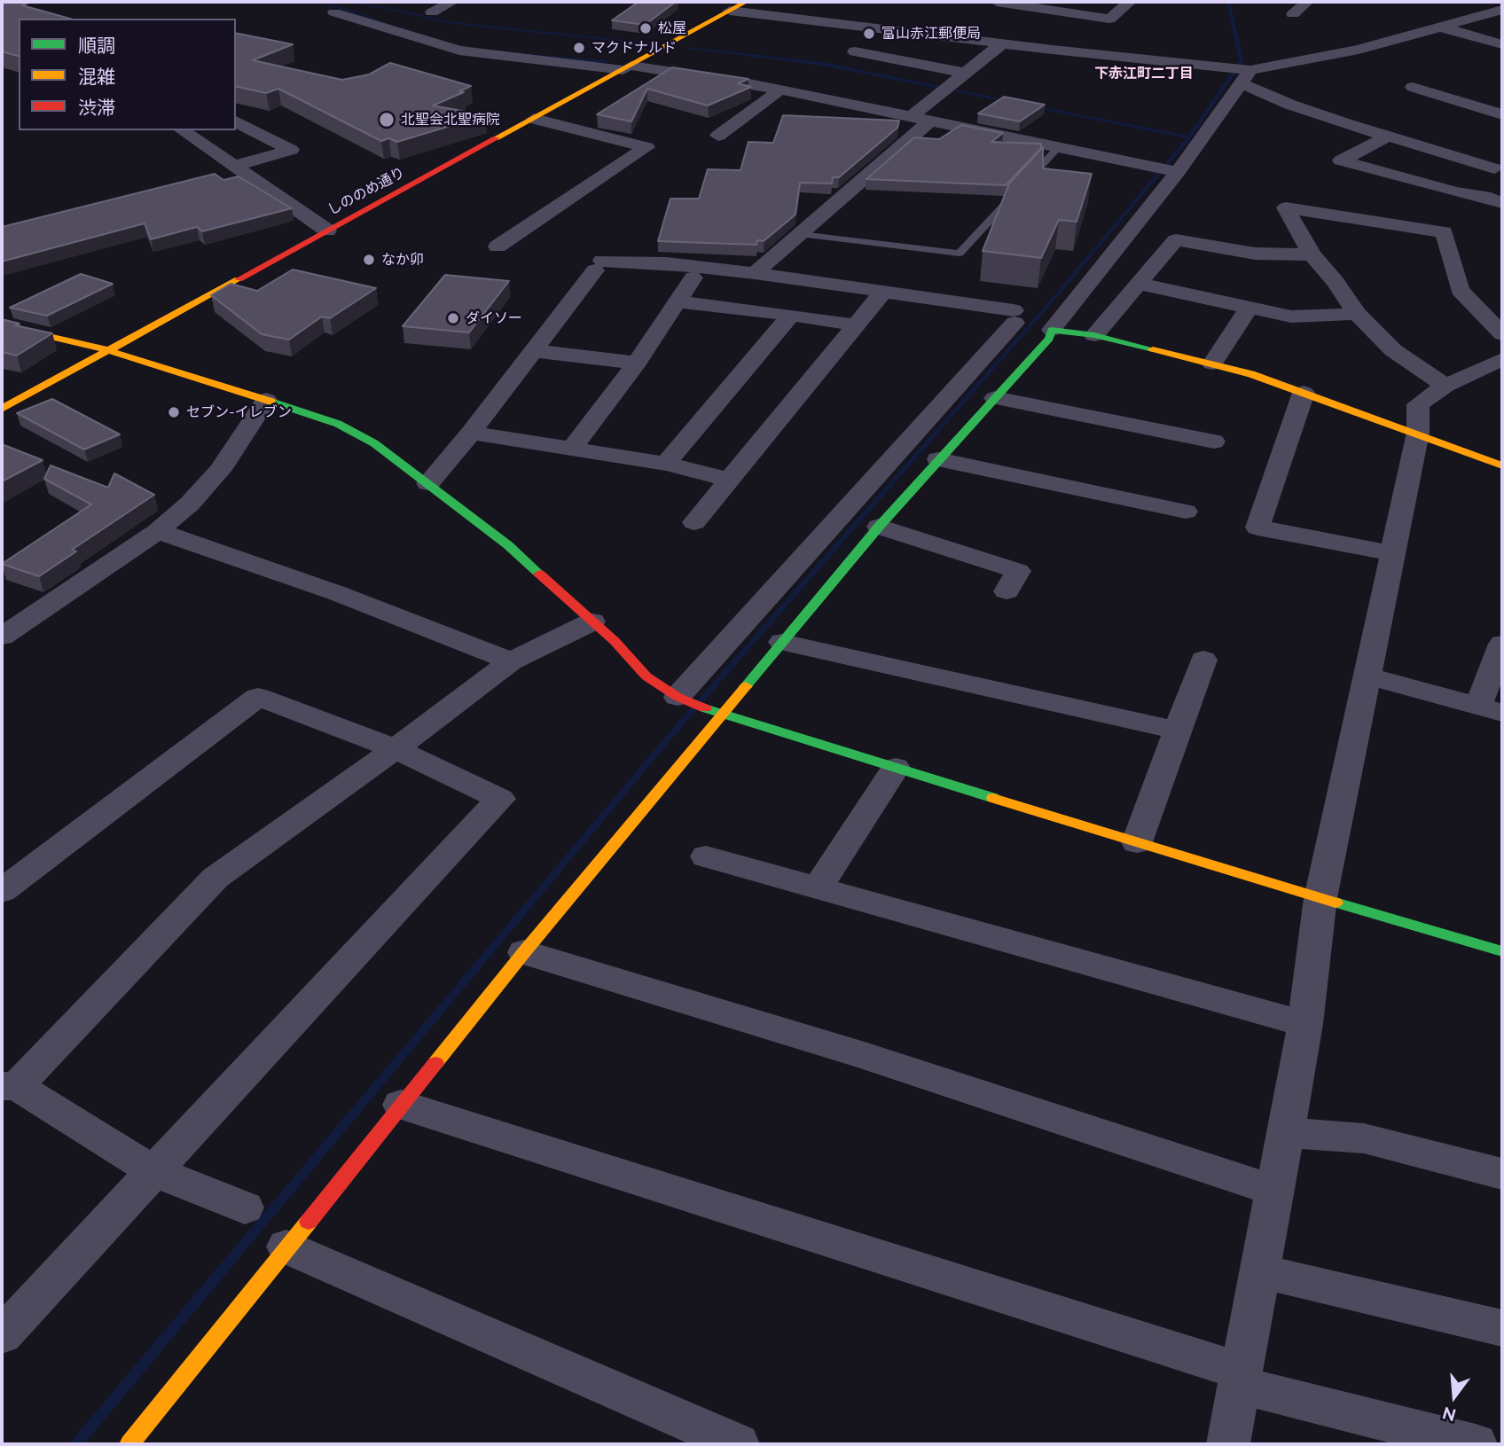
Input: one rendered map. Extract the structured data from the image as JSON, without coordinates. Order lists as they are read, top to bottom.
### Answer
{
  "streets": {
    "street": ["しののめ通り"]
  },
  "districts": ["下赤江町二丁目"],
  "places": [
    "松屋",
    "富山赤江郵便局",
    "マクドナルド",
    "北聖会北聖病院",
    "なか卯",
    "ダイソー",
    "セブン-イレブン"
  ],
  "legend": ["順調", "混雑", "渋滞"],
  "north": "bottom"
}
